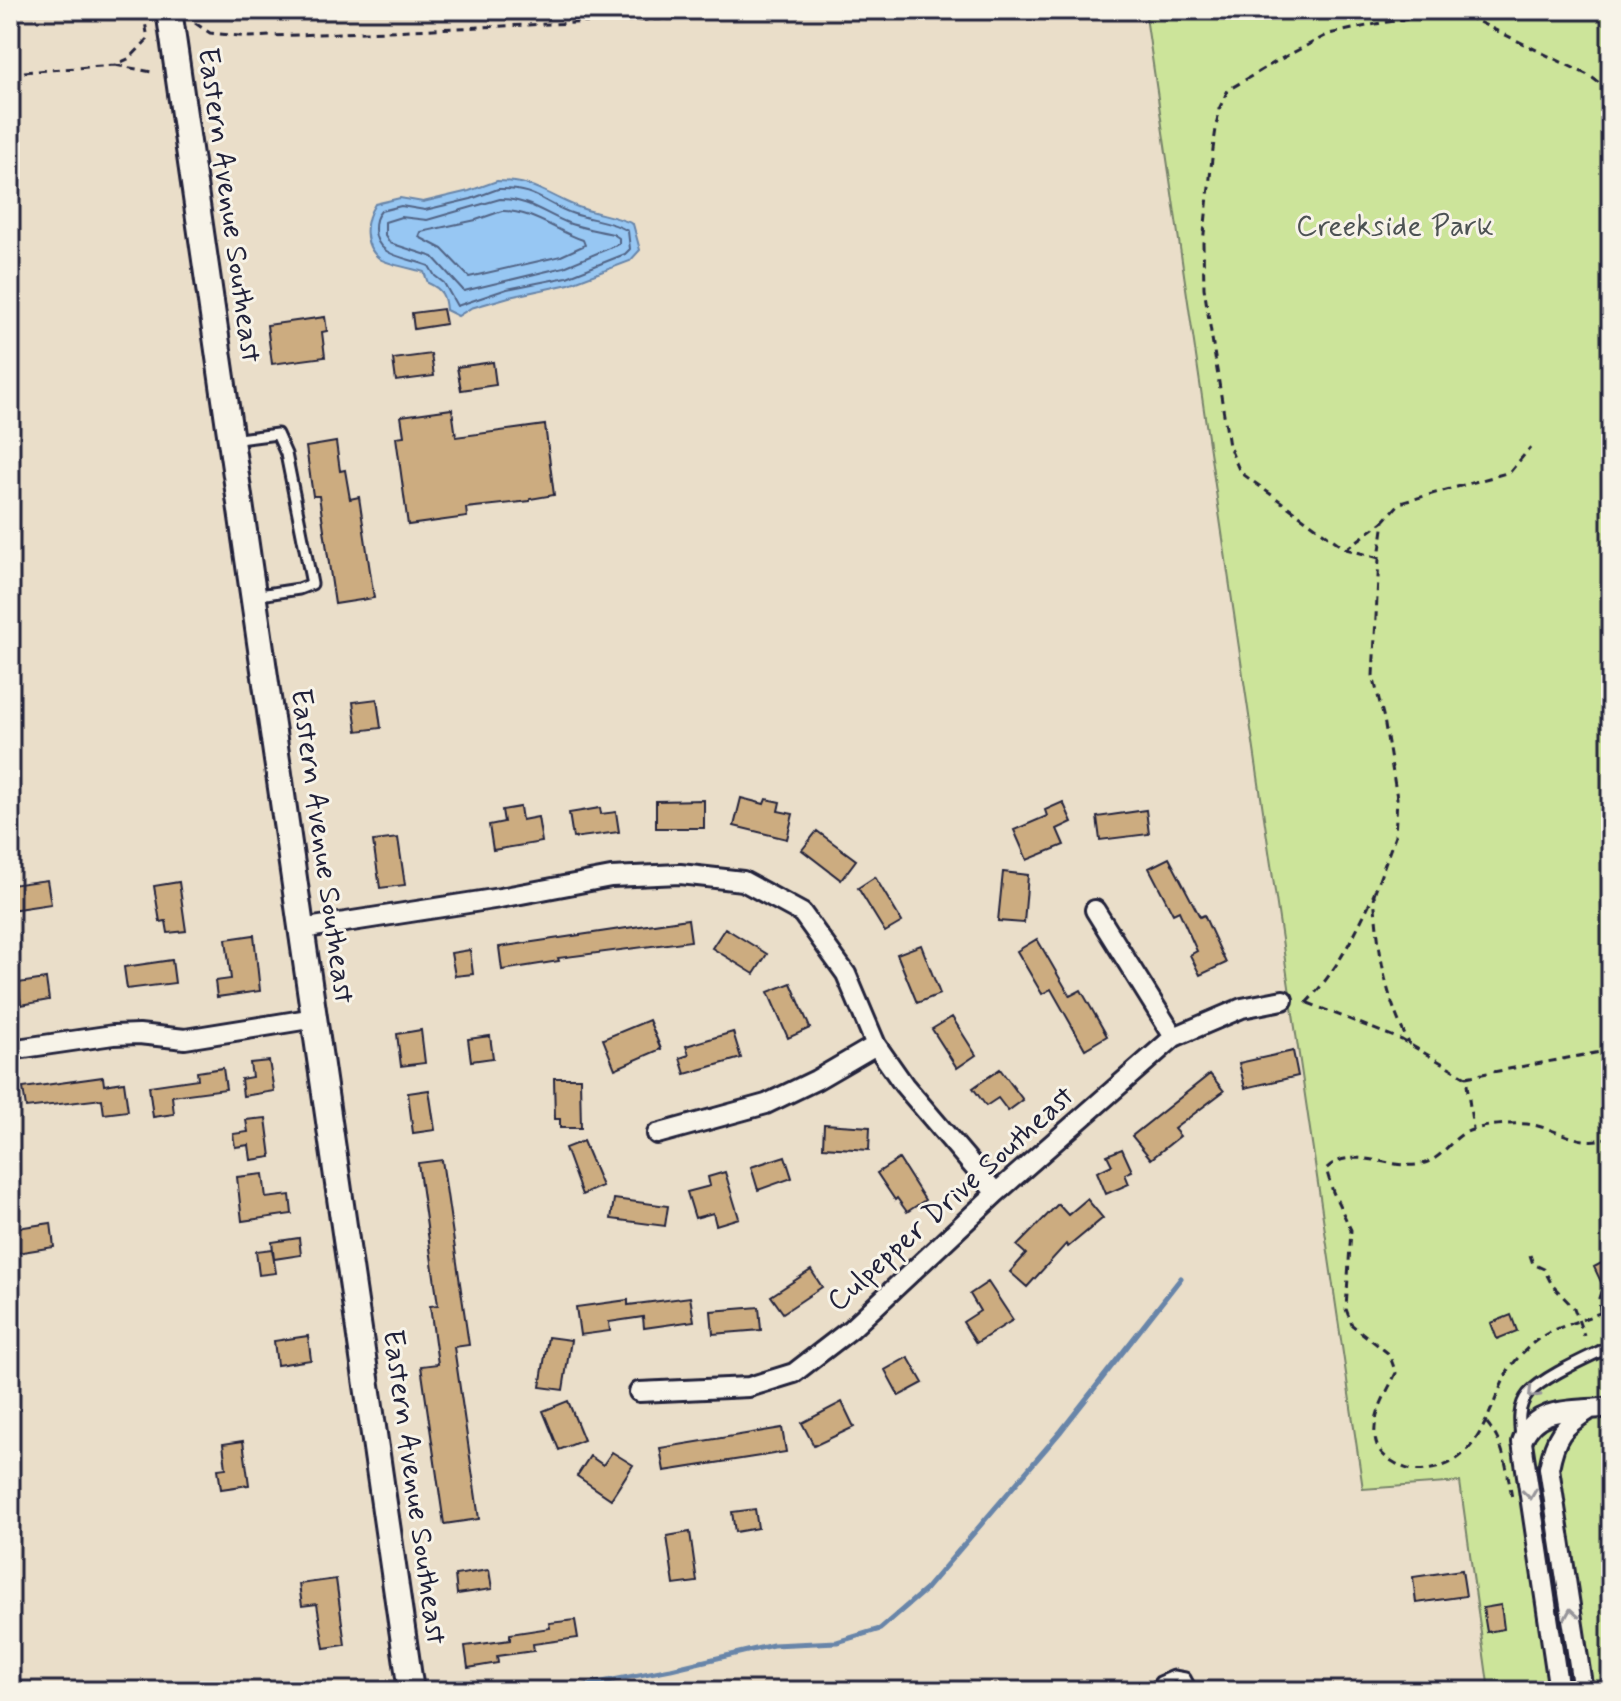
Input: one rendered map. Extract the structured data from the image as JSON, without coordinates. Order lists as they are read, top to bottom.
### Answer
{
  "streets": {
    "street": ["Eastern Avenue Southeast", "Culpepper Drive Southeast"]
  },
  "parks": ["Creekside Park"]
}
